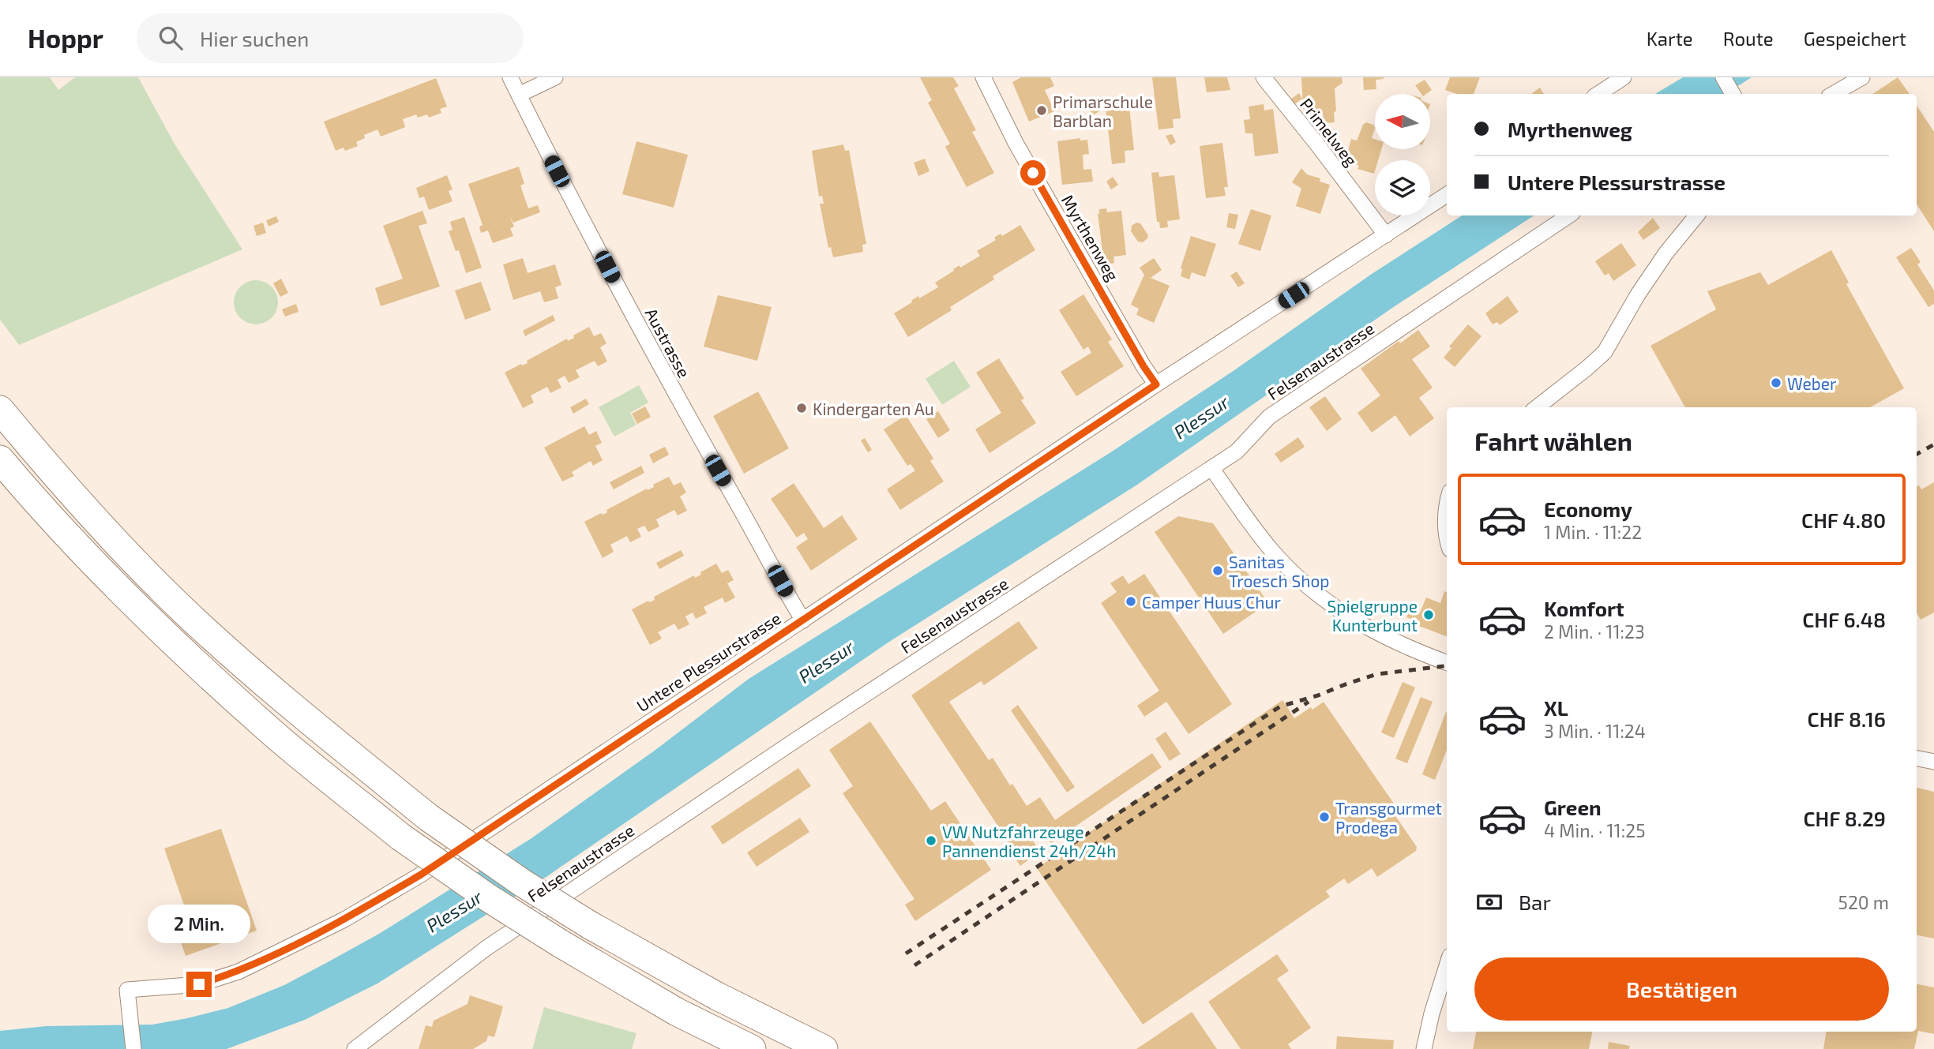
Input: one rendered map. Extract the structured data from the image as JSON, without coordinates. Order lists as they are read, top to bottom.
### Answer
{
  "streets": {
    "street": [
      "Primelweg",
      "Myrthenweg",
      "Austrasse",
      "Felsenaustrasse",
      "Untere Plessurstrasse"
    ]
  },
  "crossings": [
    ["Primelweg", "Untere Plessurstrasse"],
    ["Myrthenweg", "Untere Plessurstrasse"],
    ["Austrasse", "Untere Plessurstrasse"]
  ],
  "water": ["Plessur"],
  "places": [
    "Primarschule Barblan",
    "Weber",
    "Kindergarten Au",
    "Sanitas Troesch Shop",
    "Camper Huus Chur",
    "Spielgruppe Kunterbunt",
    "Transgourmet Prodega",
    "VW Nutzfahrzeuge Pannendienst 24h/24h"
  ],
  "north": "left",
  "page": {
    "header": "Hoppr",
    "search": "Hier suchen",
    "nav": ["Karte", "Route", "Gespeichert"],
    "banner": ["Myrthenweg", "Untere Plessurstrasse"],
    "heading": "Fahrt wählen",
    "list": [
      {
        "name": "Economy",
        "note": "1 Min. · 11:22",
        "value": "CHF 4.80"
      },
      {
        "name": "Komfort",
        "note": "2 Min. · 11:23",
        "value": "CHF 6.48"
      },
      {
        "name": "XL",
        "note": "3 Min. · 11:24",
        "value": "CHF 8.16"
      },
      {
        "name": "Green",
        "note": "4 Min. · 11:25",
        "value": "CHF 8.29"
      }
    ],
    "pay": ["Bar", "520 m"],
    "bubble": "2 Min.",
    "buttons": "Bestätigen"
  }
}
